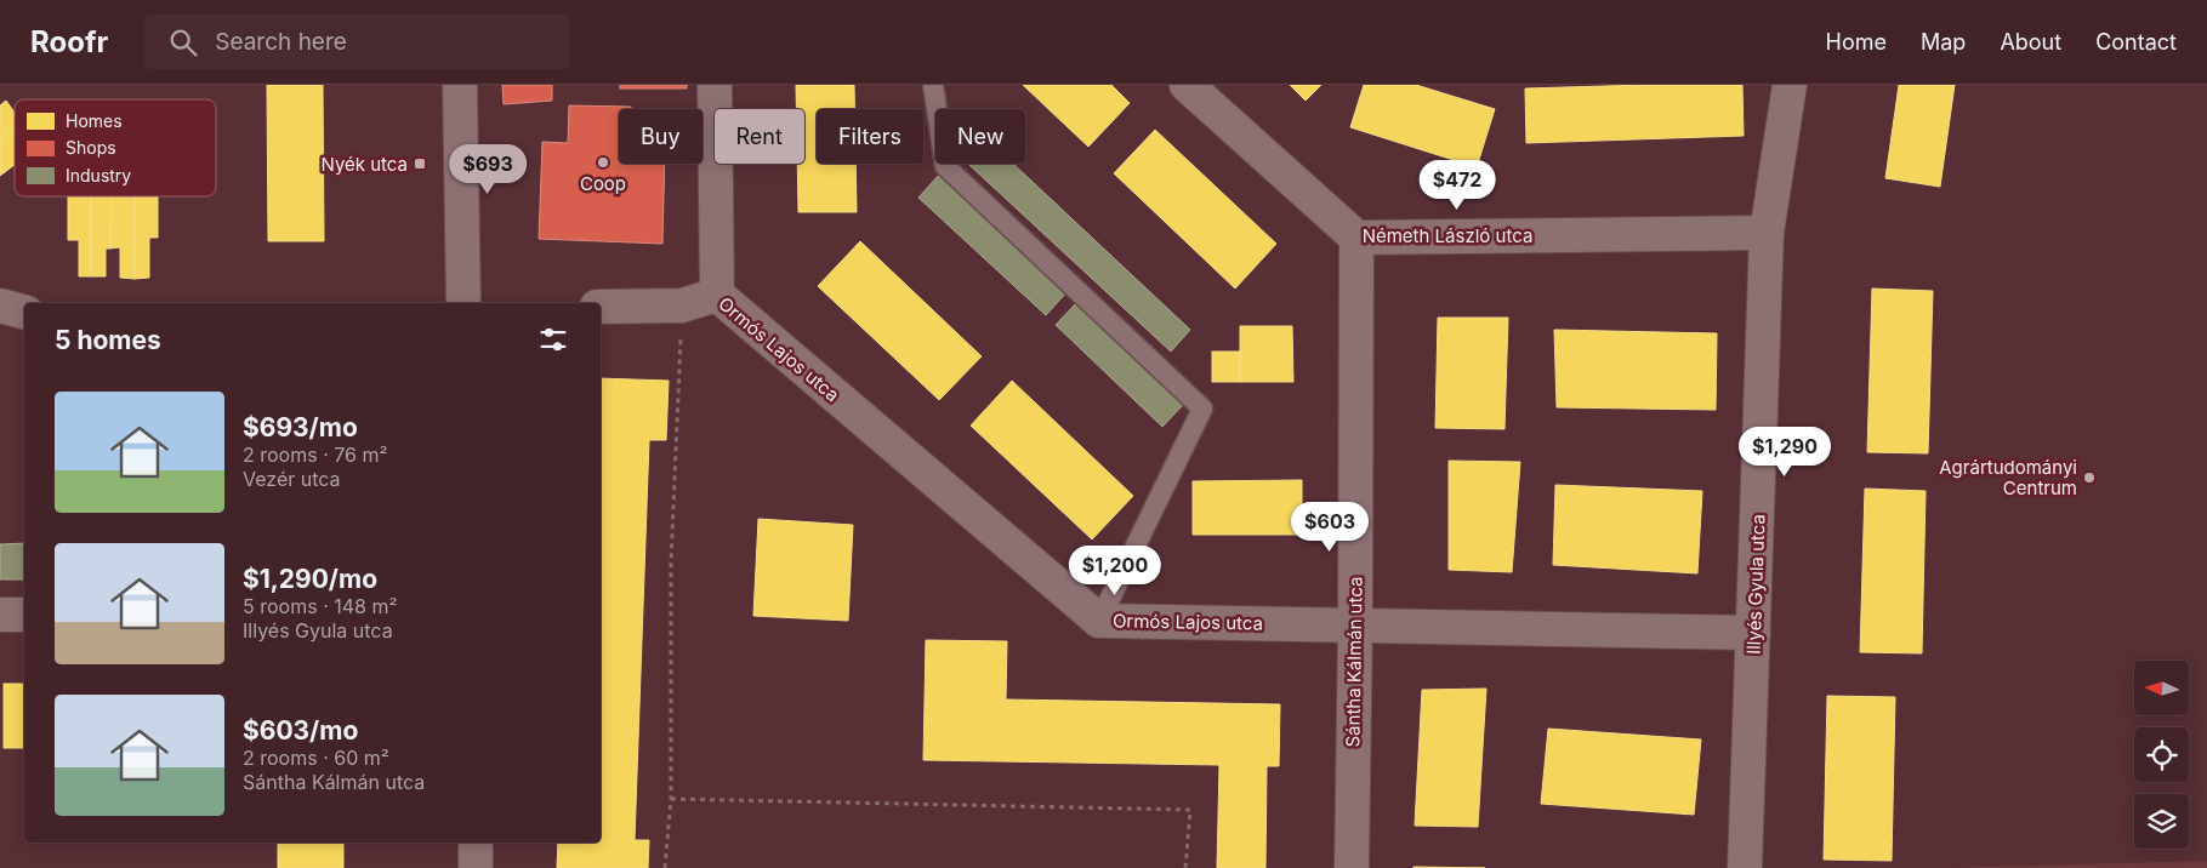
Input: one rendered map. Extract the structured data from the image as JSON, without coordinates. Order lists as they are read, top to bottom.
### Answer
{
  "streets": {
    "street": [
      "Németh László utca",
      "Ormós Lajos utca",
      "Illyés Gyula utca",
      "Sántha Kálmán utca"
    ]
  },
  "crossings": [
    ["Németh László utca", "Illyés Gyula utca"],
    ["Németh László utca", "Sántha Kálmán utca"],
    ["Ormós Lajos utca", "Illyés Gyula utca"],
    ["Ormós Lajos utca", "Sántha Kálmán utca"]
  ],
  "places": {
    "other": ["Coop", "Agrártudományi Centrum"],
    "transit": ["Nyék utca"]
  },
  "legend": ["Homes", "Shops", "Industry"],
  "north": "left",
  "page": {
    "header": "Roofr",
    "search": "Search here",
    "nav": [
      "Home",
      "Map",
      "About",
      "Contact"
    ],
    "chip": [
      "Buy",
      "Rent",
      "Filters",
      "New"
    ],
    "price": [
      "$693",
      "$472",
      "$1,290",
      "$603",
      "$1,200"
    ],
    "heading": "5 homes",
    "list": [
      {
        "name": "$693/mo",
        "note": "2 rooms · 76 m² · Vezér utca"
      },
      {
        "name": "$1,290/mo",
        "note": "5 rooms · 148 m² · Illyés Gyula utca"
      },
      {
        "name": "$603/mo",
        "note": "2 rooms · 60 m² · Sántha Kálmán utca"
      }
    ]
  }
}
